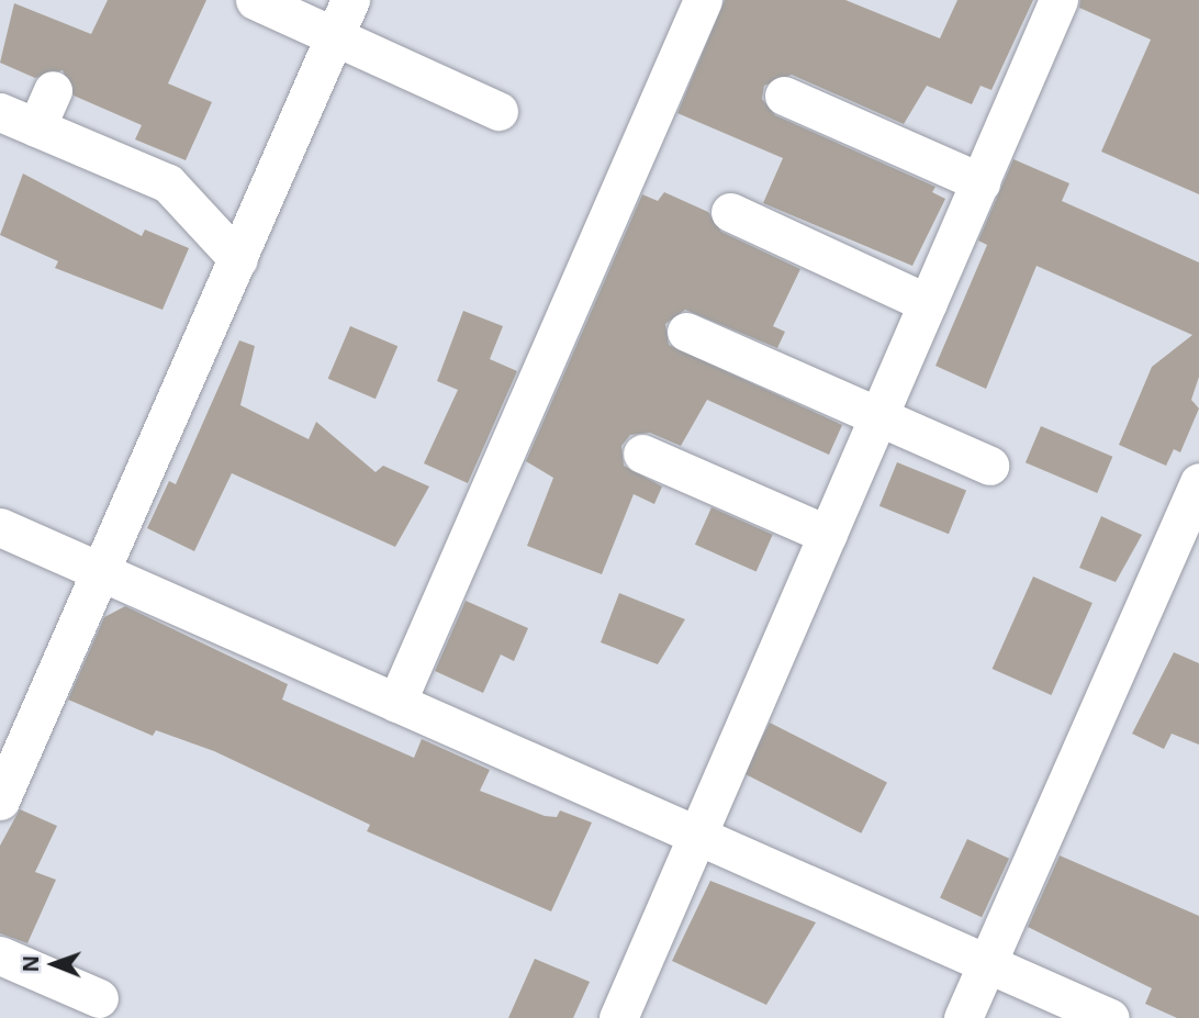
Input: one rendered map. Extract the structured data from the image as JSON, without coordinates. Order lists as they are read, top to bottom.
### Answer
{
  "north": "left"
}
